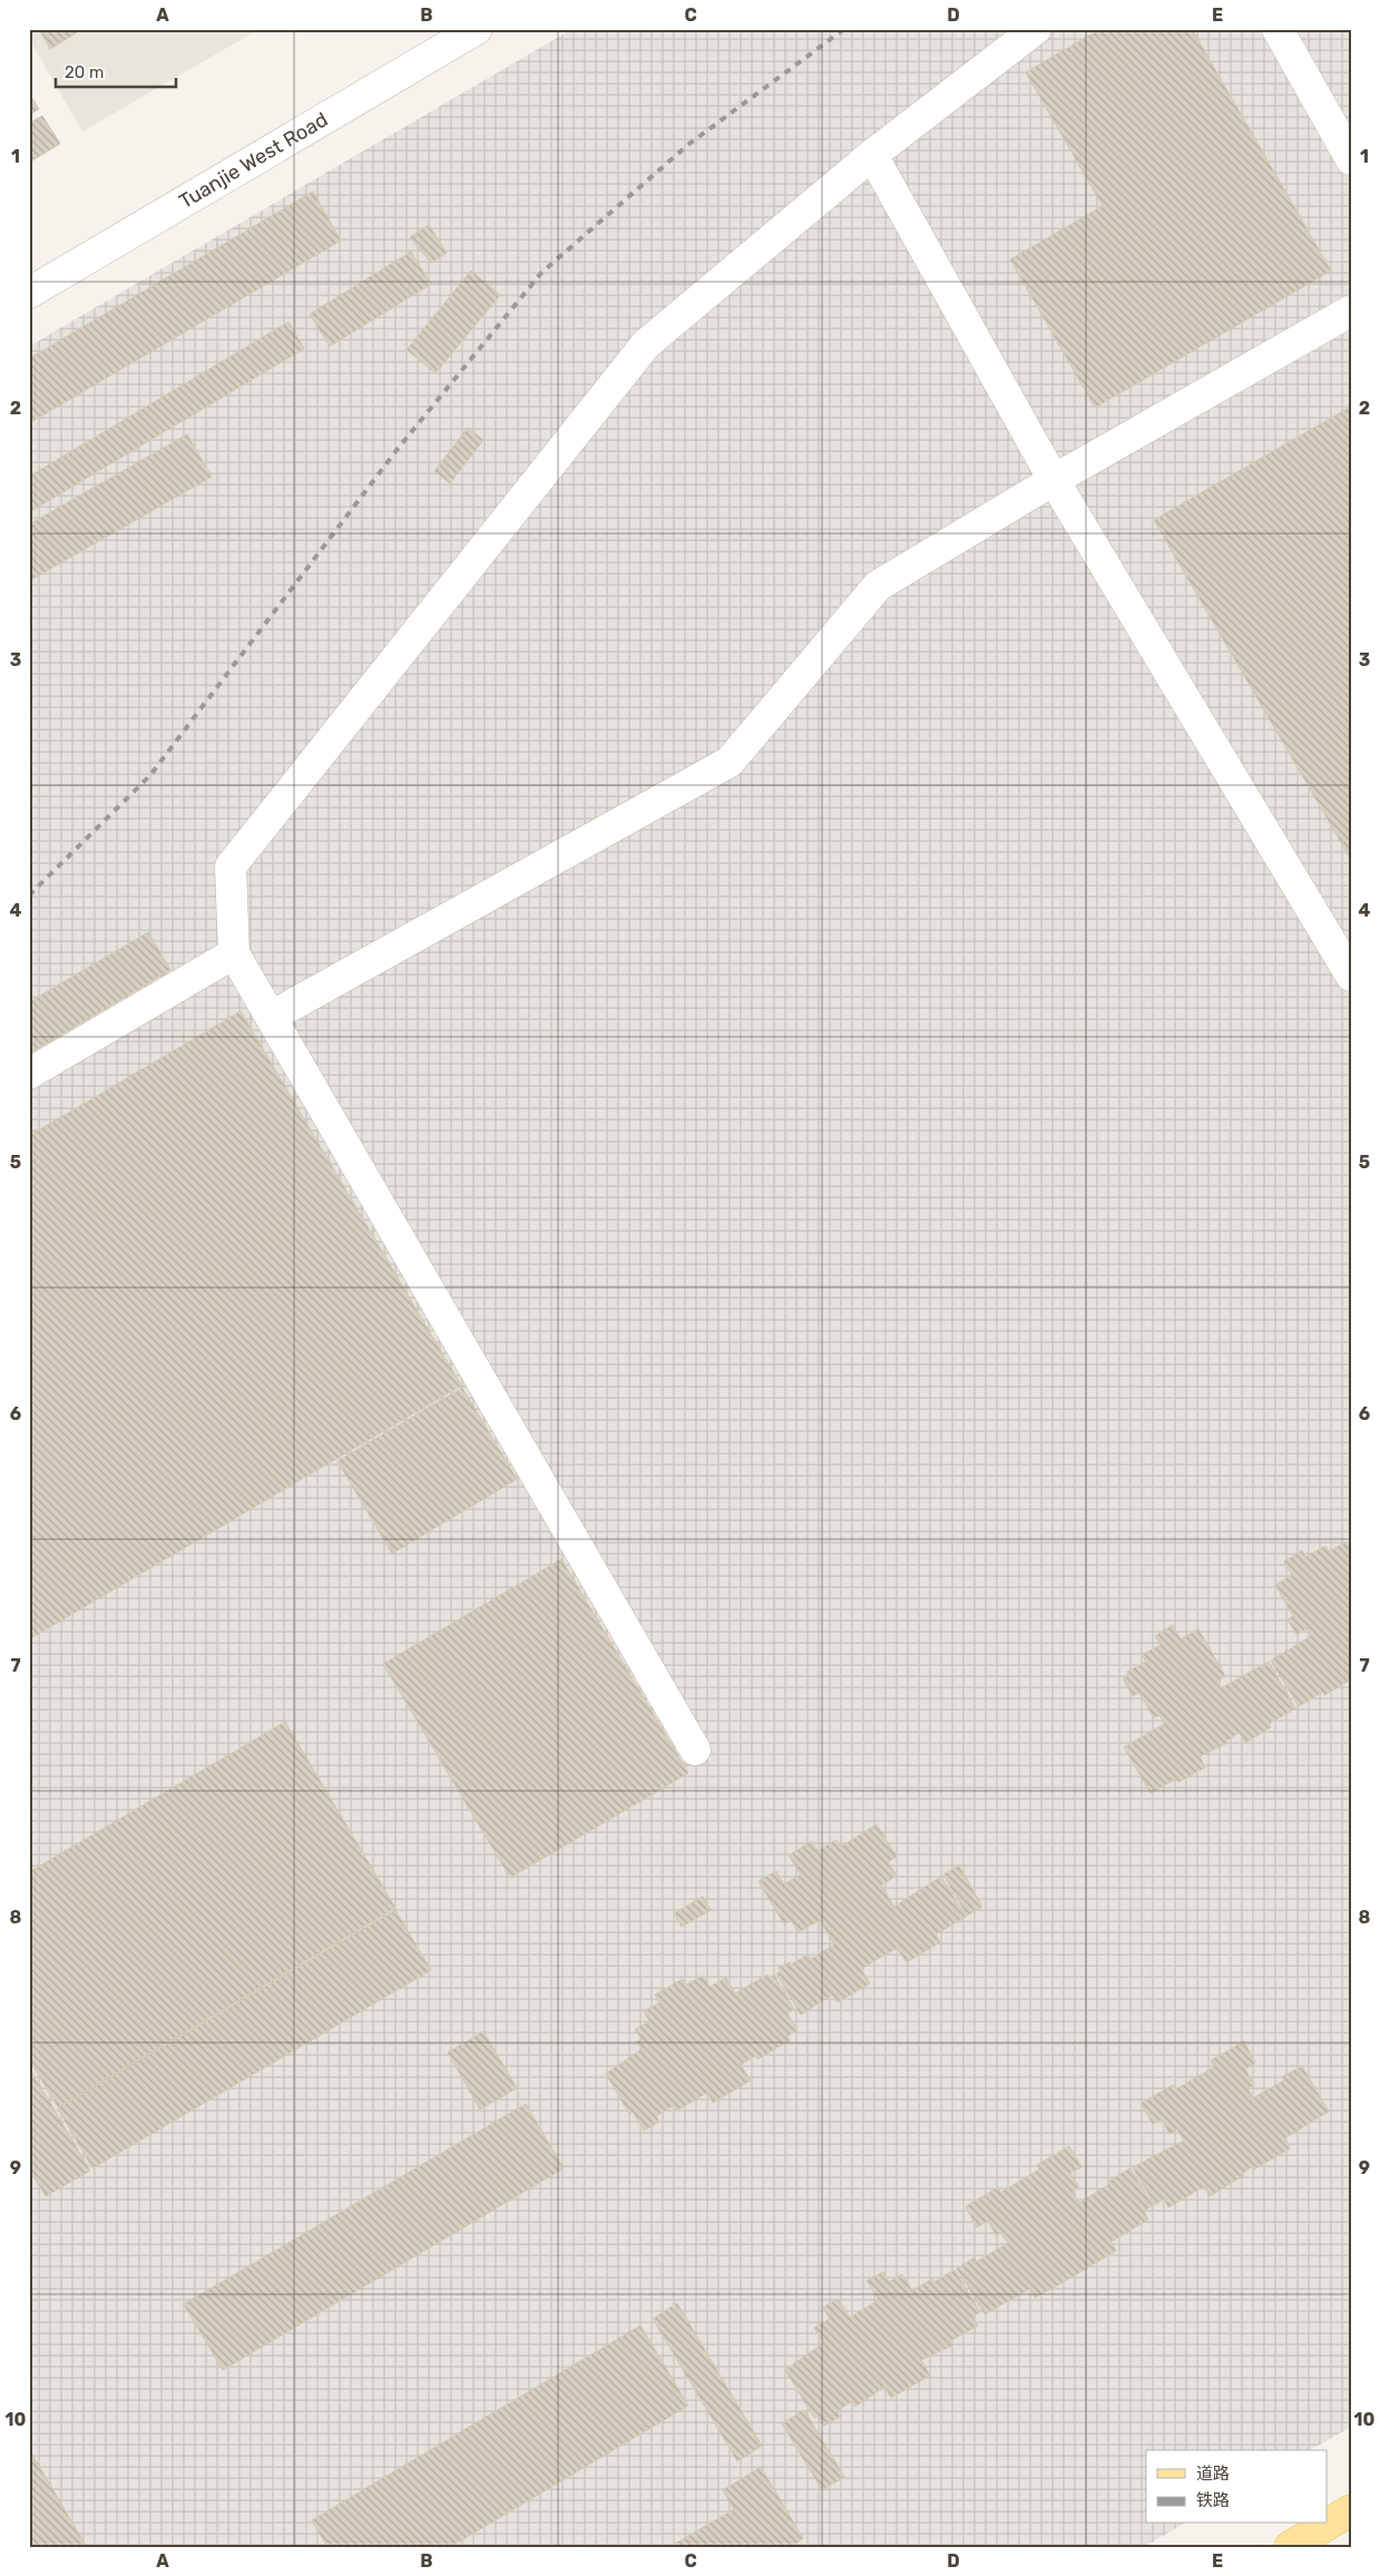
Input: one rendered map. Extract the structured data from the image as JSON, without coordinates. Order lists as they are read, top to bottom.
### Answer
{
  "streets": {
    "street": ["Tuanjie West Road"]
  },
  "legend": ["道路", "铁路"],
  "scale_bar": "20 m",
  "grid": {
    "columns": [
      "A",
      "B",
      "C",
      "D",
      "E"
    ],
    "rows": [
      "1",
      "2",
      "3",
      "4",
      "5",
      "6",
      "7",
      "8",
      "9",
      "10"
    ]
  }
}
